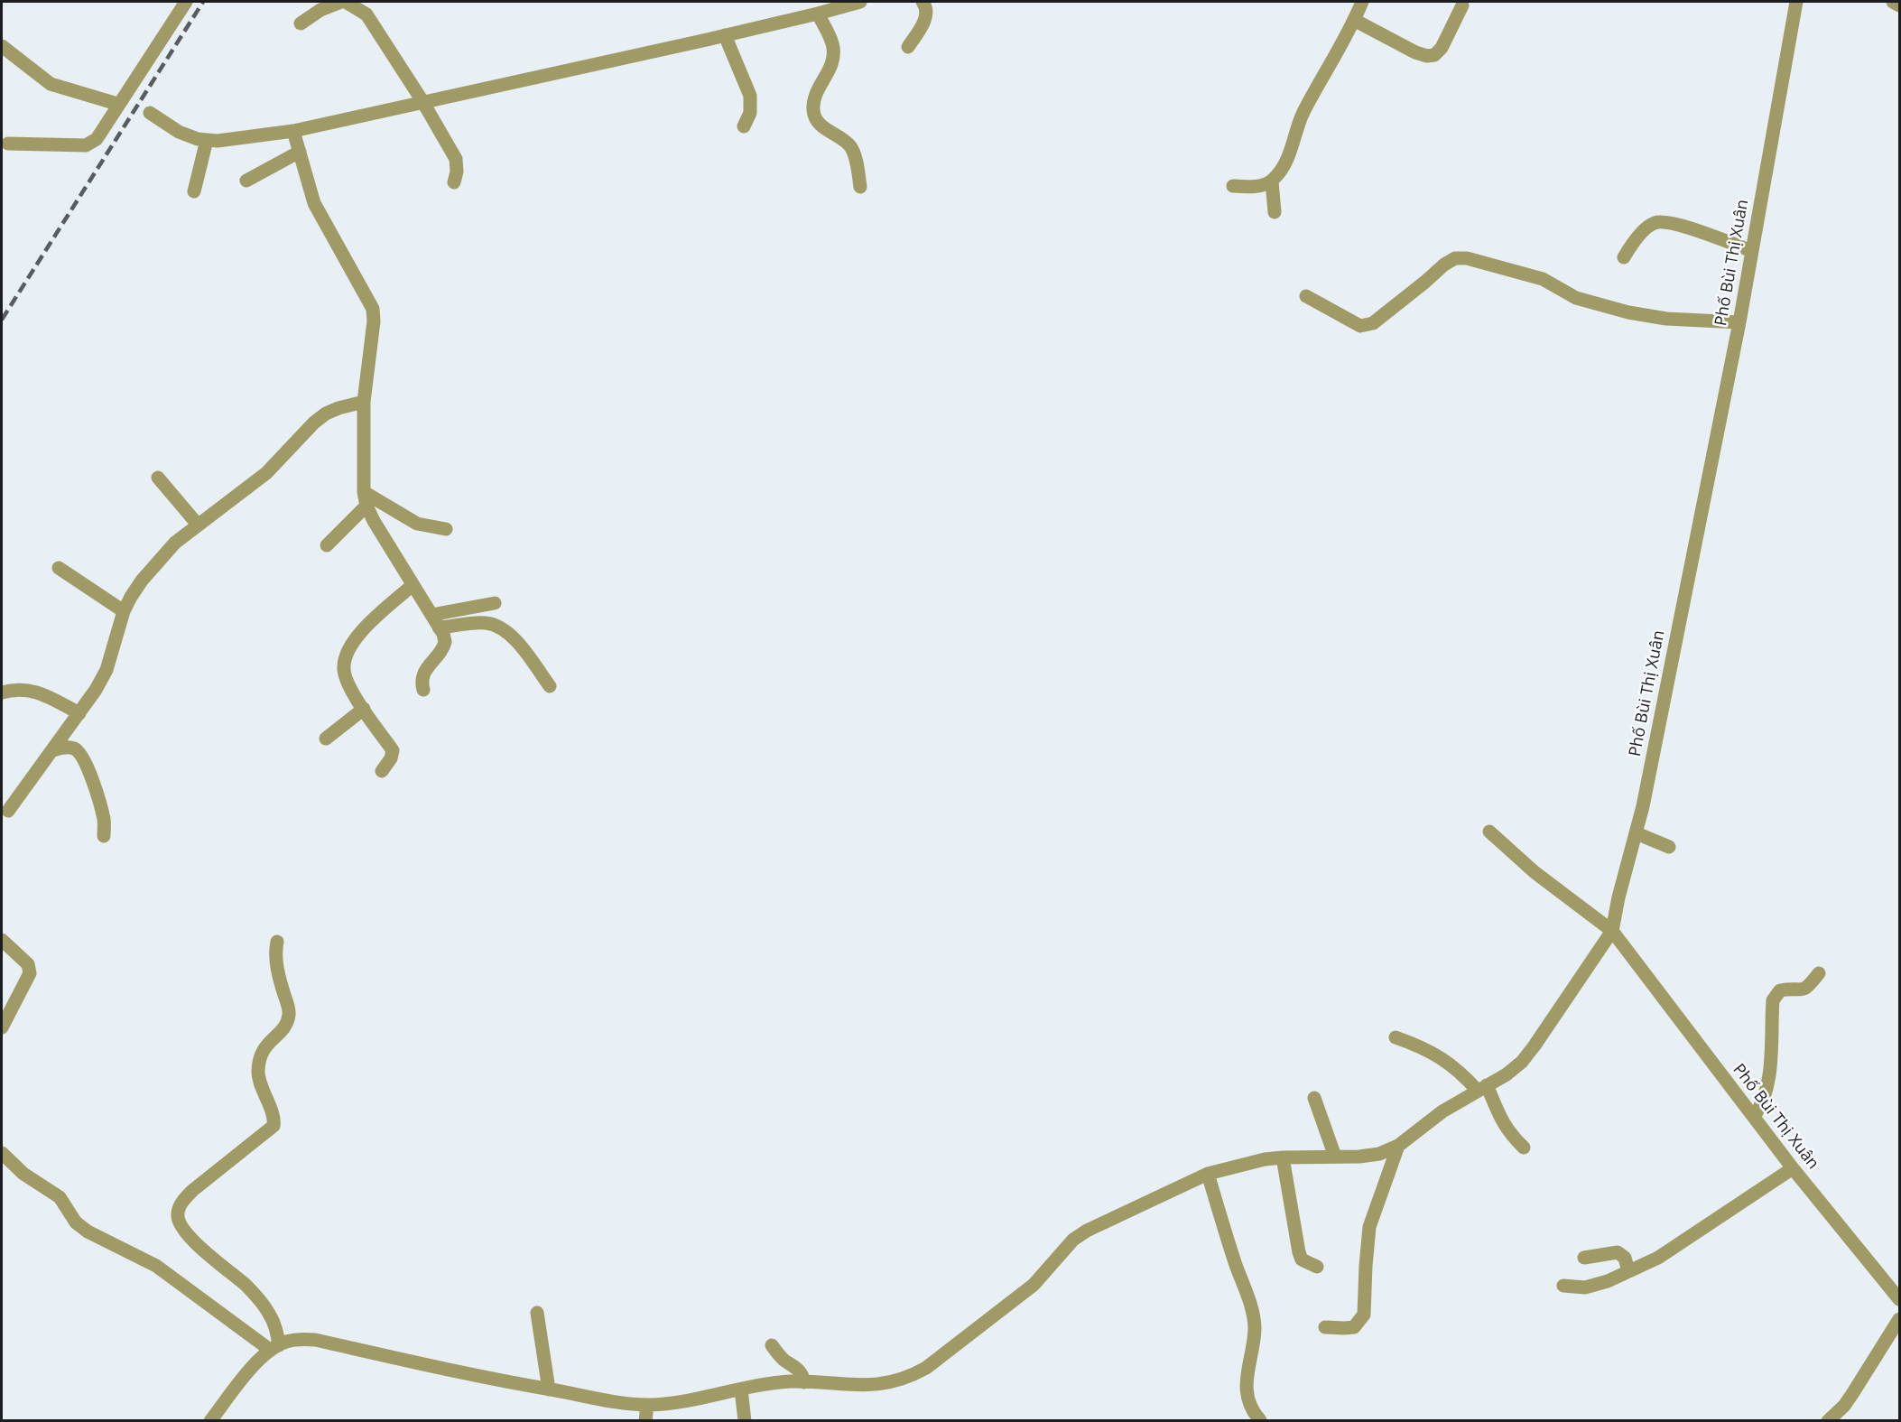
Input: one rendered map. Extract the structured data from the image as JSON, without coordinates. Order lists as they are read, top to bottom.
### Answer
{
  "streets": {
    "street": ["Phố Bùi Thị Xuân"]
  }
}
